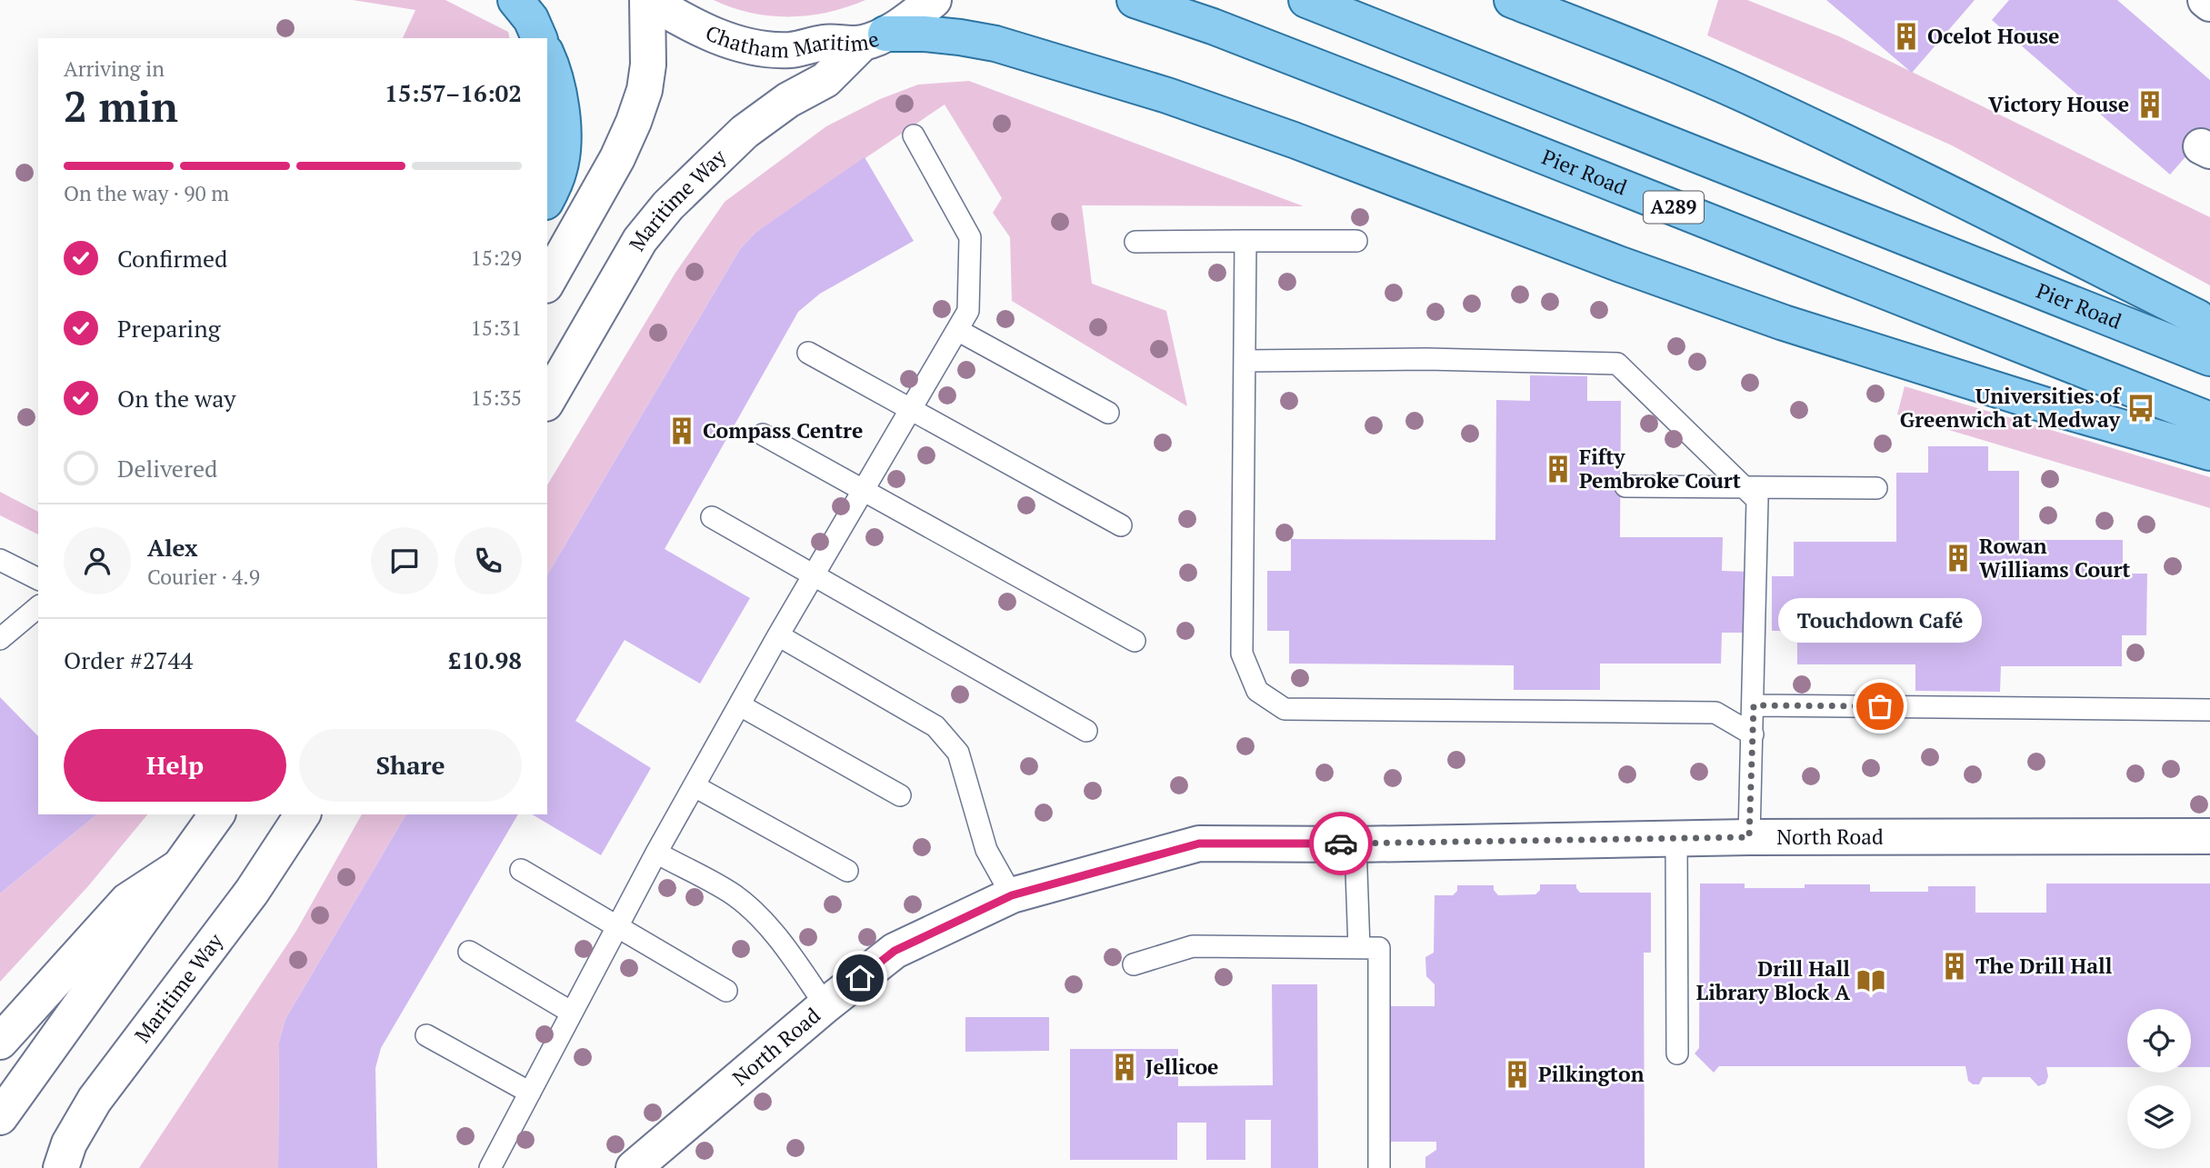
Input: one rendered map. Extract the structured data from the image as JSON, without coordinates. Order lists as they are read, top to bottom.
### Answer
{
  "streets": {
    "main road": ["Pier Road", "A289"],
    "street": ["Chatham Maritime", "Maritime Way", "North Road"]
  },
  "crossings": [
    ["Chatham Maritime", "Maritime Way"]
  ],
  "places": {
    "building": [
      "Ocelot House",
      "Victory House",
      "Compass Centre",
      "Fifty Pembroke Court",
      "Rowan Williams Court",
      "The Drill Hall",
      "Jellicoe",
      "Pilkington"
    ],
    "bus stop": ["Universities of Greenwich at Medway"],
    "other": ["Touchdown Café"],
    "library": ["Drill Hall Library Block A"]
  },
  "page": {
    "heading": ["2 min", "Arriving in", "15:57–16:02"],
    "panel": [
      "Alex",
      "Courier · 4.9",
      "Order #2744",
      "£10.98"
    ],
    "bar": "On the way · 90 m",
    "list": [
      ["Confirmed", "15:29"],
      ["Preparing", "15:31"],
      ["On the way", "15:35"],
      "Delivered"
    ],
    "bubble": "Touchdown Café",
    "buttons": ["Help", "Share"]
  }
}
